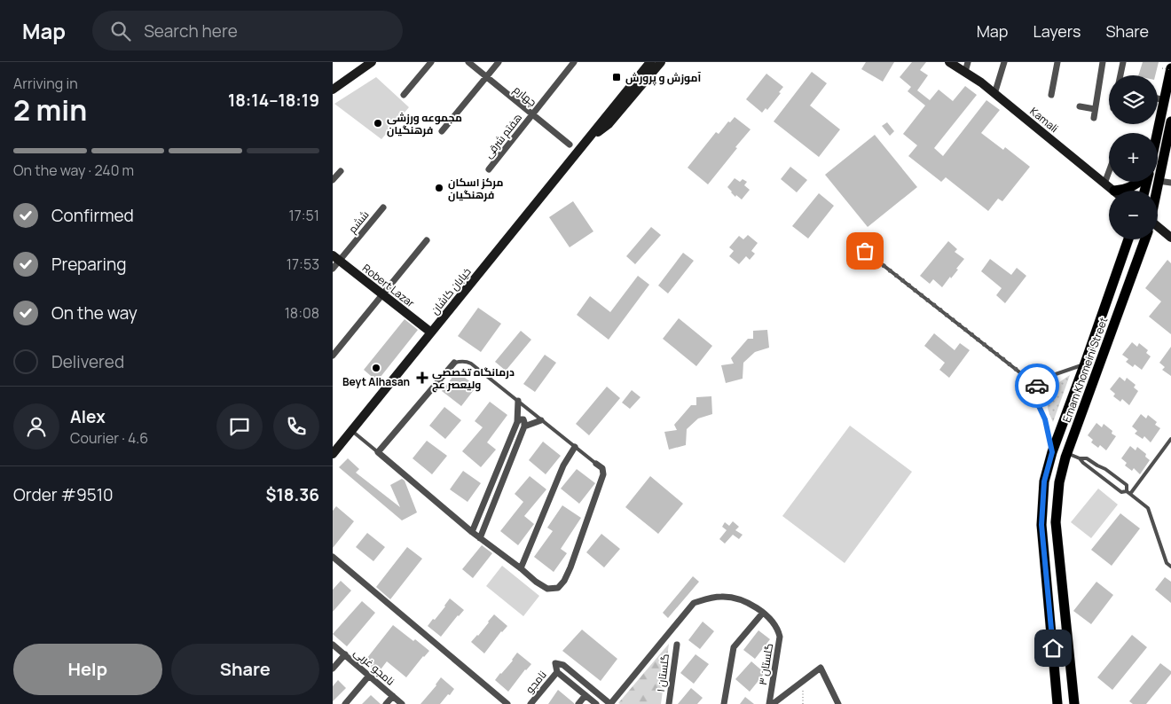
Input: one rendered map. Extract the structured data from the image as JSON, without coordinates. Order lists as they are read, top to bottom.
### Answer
{
  "streets": {
    "main road": ["Emam Khomeini Street"],
    "street": [
      "چهارم",
      "Kamali",
      "هفتم شرقی",
      "ششم",
      "Robert Lazar",
      "خیابان کاشان",
      "گلستان ۳",
      "نامجو غربی",
      "گلستان ۱",
      "نامجو"
    ]
  },
  "crossings": [
    ["چهارم", "هفتم شرقی"],
    ["ششم", "Robert Lazar"],
    ["Robert Lazar", "خیابان کاشان"]
  ],
  "places": {
    "transit": ["آموزش و پرورش"],
    "other": ["مجموعه ورزشی فرهنگیان", "مرکز اسکان فرهنگیان", "Beyt Alhasan"],
    "health": ["درمانگاه تخصصی ولیعصر عج"]
  },
  "page": {
    "header": "Map",
    "search": "Search here",
    "nav": ["Map", "Layers", "Share"],
    "heading": ["2 min", "Arriving in", "18:14–18:19"],
    "panel": [
      "Alex",
      "Courier · 4.6",
      "Order #9510",
      "$18.36"
    ],
    "map_buttons": ["+", "−"],
    "bar": "On the way · 240 m",
    "list": [
      ["Confirmed", "17:51"],
      ["Preparing", "17:53"],
      ["On the way", "18:08"],
      "Delivered"
    ],
    "buttons": ["Help", "Share"]
  }
}
